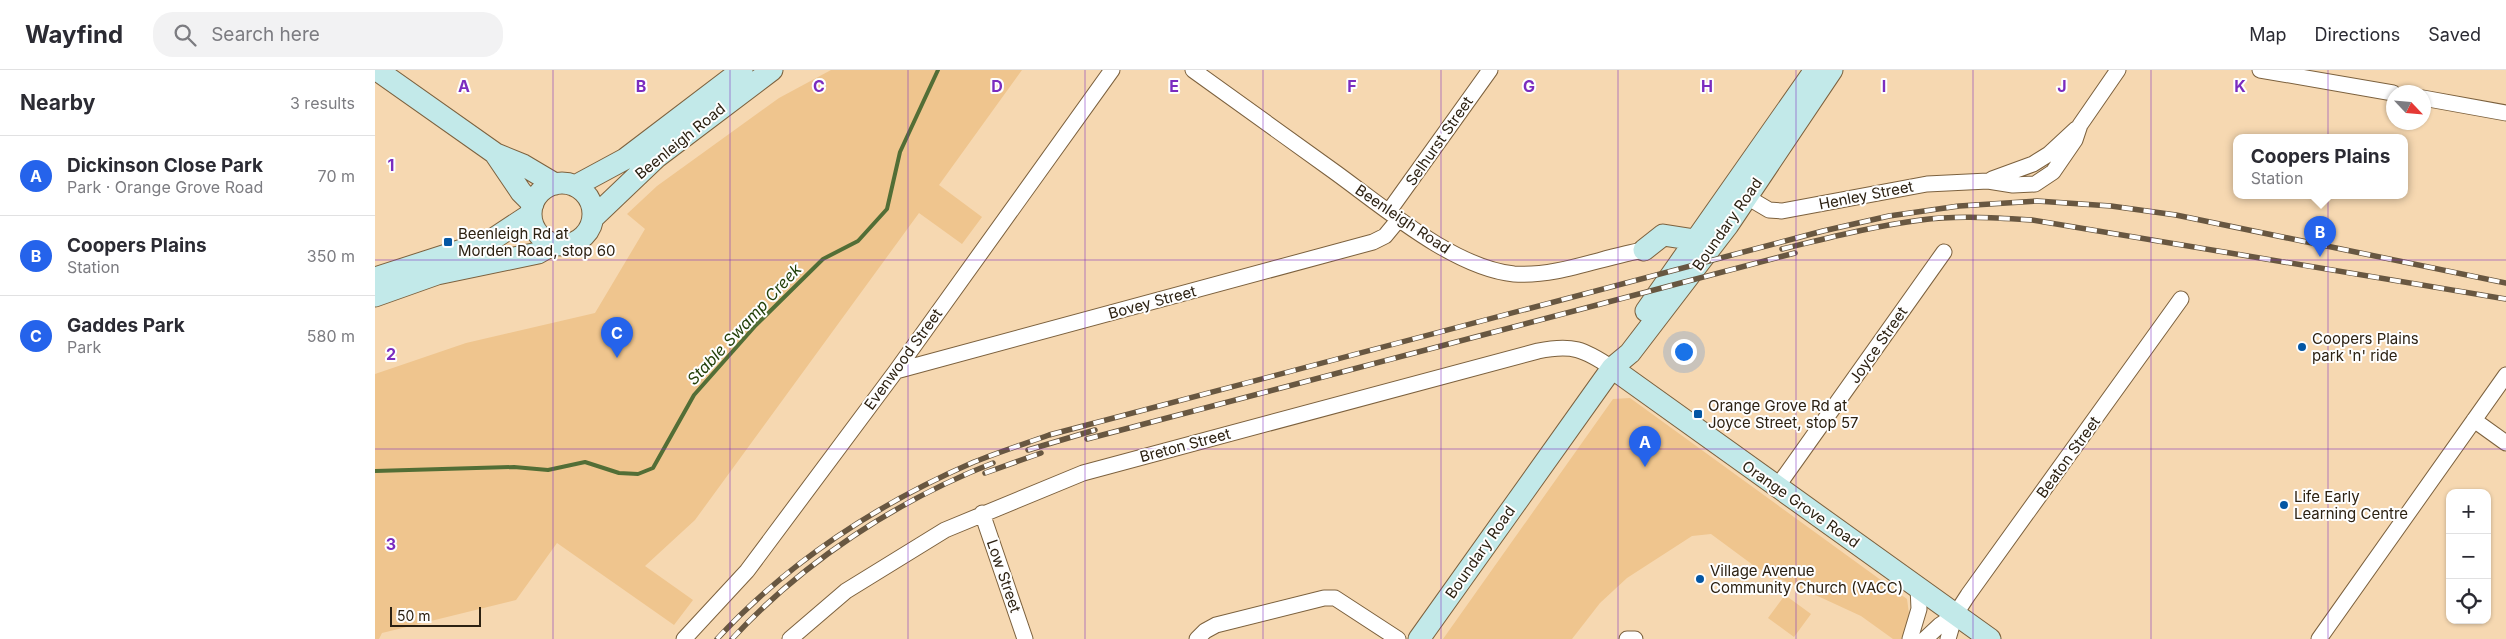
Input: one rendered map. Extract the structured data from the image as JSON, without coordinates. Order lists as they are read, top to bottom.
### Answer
{
  "streets": {
    "main road": ["Beenleigh Road", "Boundary Road", "Orange Grove Road"],
    "street": [
      "Selhurst Street",
      "Henley Street",
      "Bovey Street",
      "Joyce Street",
      "Evenwood Street",
      "Breton Street",
      "Beaton Street",
      "Low Street"
    ]
  },
  "crossings": [
    ["Beenleigh Road", "Selhurst Street"],
    ["Beenleigh Road", "Bovey Street"],
    ["Selhurst Street", "Bovey Street"],
    ["Henley Street", "Boundary Road"],
    ["Boundary Road", "Breton Street"],
    ["Boundary Road", "Orange Grove Road"],
    ["Bovey Street", "Evenwood Street"],
    ["Joyce Street", "Orange Grove Road"],
    ["Breton Street", "Orange Grove Road"],
    ["Breton Street", "Low Street"],
    ["Beaton Street", "Orange Grove Road"]
  ],
  "water": ["Stable Swamp Creek"],
  "places": {
    "transit": ["Beenleigh Rd at Morden Road, stop 60", "Orange Grove Rd at Joyce Street, stop 57"],
    "other": ["Coopers Plains park 'n' ride", "Life Early Learning Centre", "Village Avenue Community Church (VACC)"]
  },
  "scale_bar": "50 m",
  "north": "bottom right",
  "page": {
    "header": "Wayfind",
    "search": "Search here",
    "nav": ["Map", "Directions", "Saved"],
    "heading": ["Nearby", "3 results"],
    "popup": ["Coopers Plains", "Station"],
    "list": [
      {
        "mark": "A",
        "name": "Dickinson Close Park",
        "note": "Park · Orange Grove Road",
        "value": "70 m"
      },
      {
        "mark": "B",
        "name": "Coopers Plains",
        "note": "Station",
        "value": "350 m"
      },
      {
        "mark": "C",
        "name": "Gaddes Park",
        "note": "Park",
        "value": "580 m"
      }
    ],
    "pins": ["B", "C", "A"],
    "map_buttons": ["+", "−"],
    "scale": "50 m"
  },
  "grid": {
    "columns": [
      "A",
      "B",
      "C",
      "D",
      "E",
      "F",
      "G",
      "H",
      "I",
      "J",
      "K"
    ],
    "rows": ["1", "2", "3"]
  }
}
